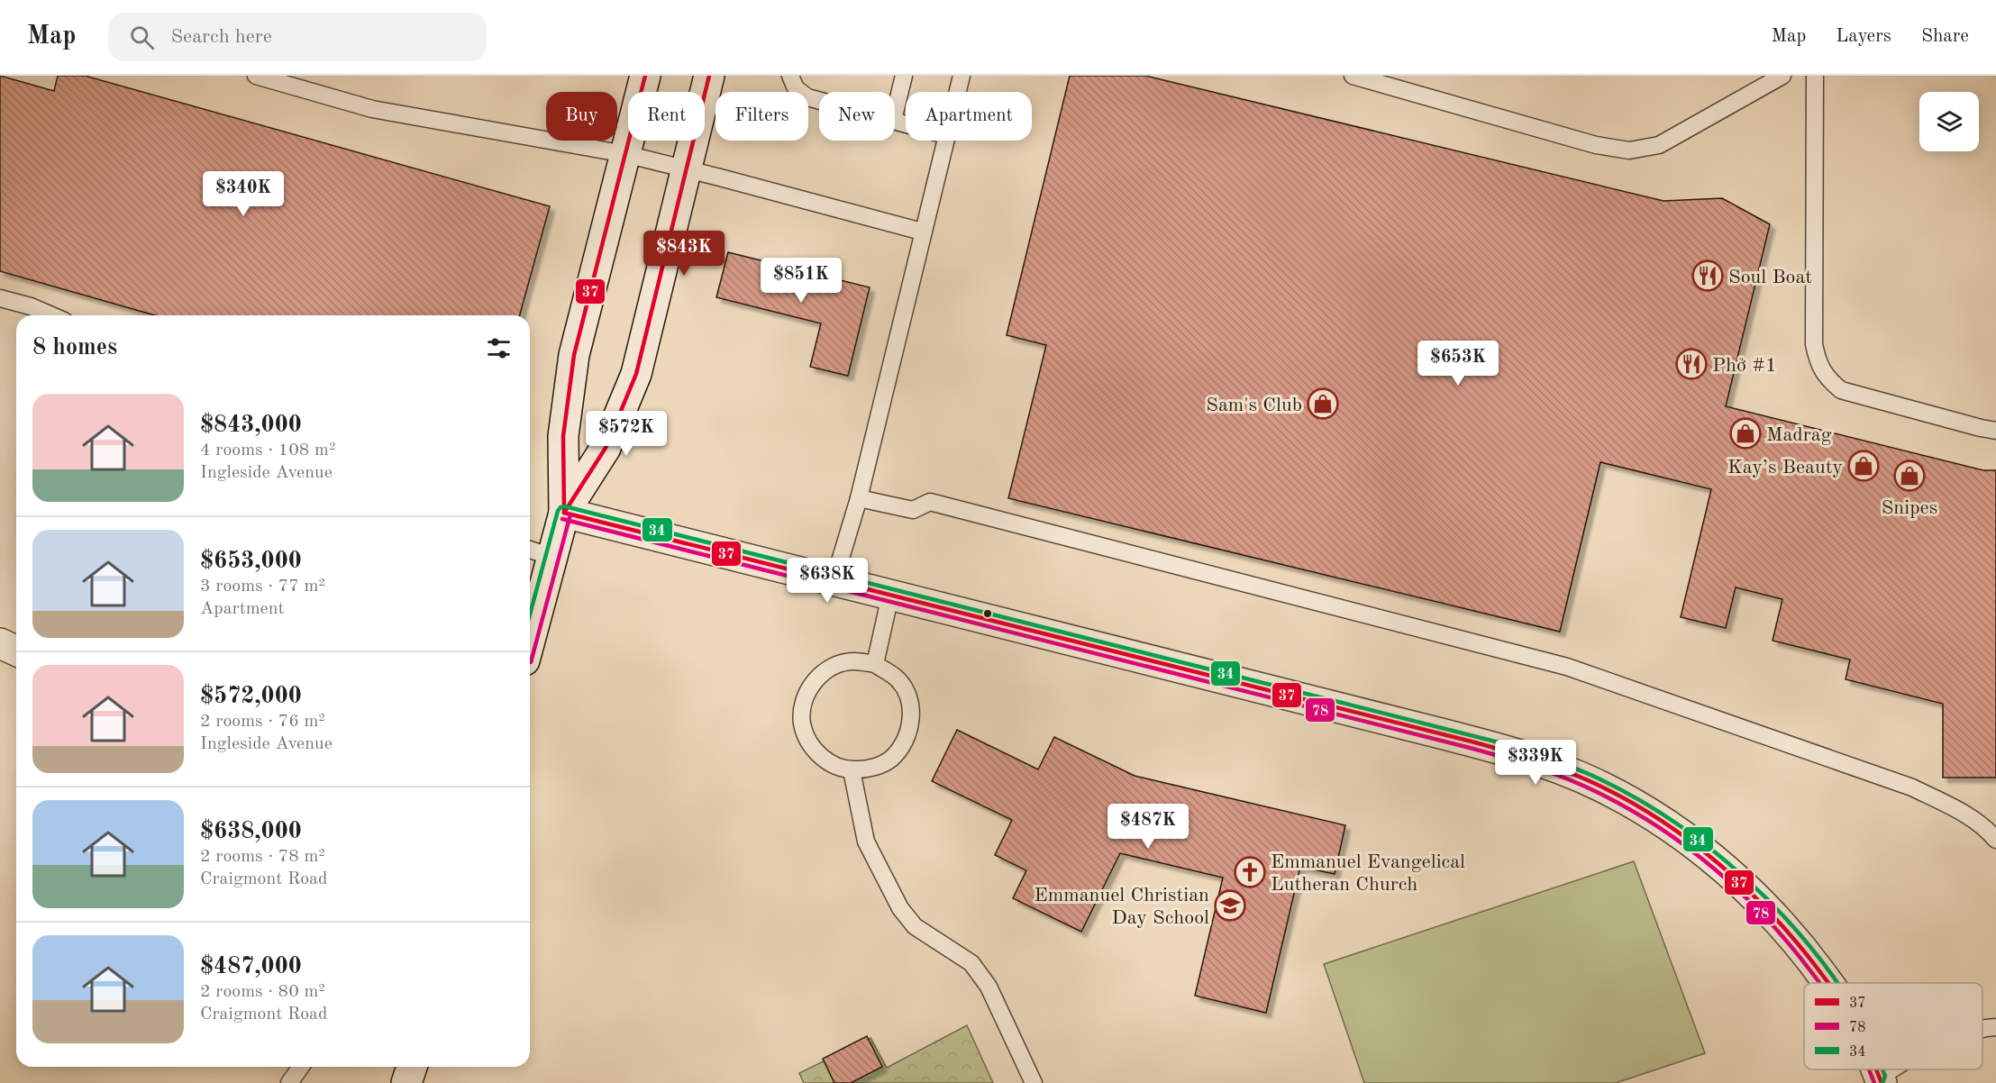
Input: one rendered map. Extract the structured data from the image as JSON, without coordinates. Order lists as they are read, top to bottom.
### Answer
{
  "places": {
    "restaurant": ["Soul Boat", "Phở #1"],
    "shop": [
      "Sam's Club",
      "Madrag",
      "Kay’s Beauty",
      "Snipes"
    ],
    "church": ["Emmanuel Evangelical Lutheran Church"],
    "school or university": ["Emmanuel Christian Day School"]
  },
  "lines": ["transit line 37", "transit line 34", "transit line 78"],
  "legend": ["37", "78", "34"],
  "page": {
    "header": "Map",
    "search": "Search here",
    "nav": ["Map", "Layers", "Share"],
    "chip": [
      "Buy",
      "Rent",
      "Filters",
      "New",
      "Apartment"
    ],
    "price": [
      "$340K",
      "$843K",
      "$851K",
      "$653K",
      "$572K",
      "$638K",
      "$339K",
      "$487K"
    ],
    "heading": "8 homes",
    "list": [
      {
        "name": "$843,000",
        "note": "4 rooms · 108 m² · Ingleside Avenue"
      },
      {
        "name": "$653,000",
        "note": "3 rooms · 77 m² · Apartment"
      },
      {
        "name": "$572,000",
        "note": "2 rooms · 76 m² · Ingleside Avenue"
      },
      {
        "name": "$638,000",
        "note": "2 rooms · 78 m² · Craigmont Road"
      },
      {
        "name": "$487,000",
        "note": "2 rooms · 80 m² · Craigmont Road"
      }
    ]
  }
}
